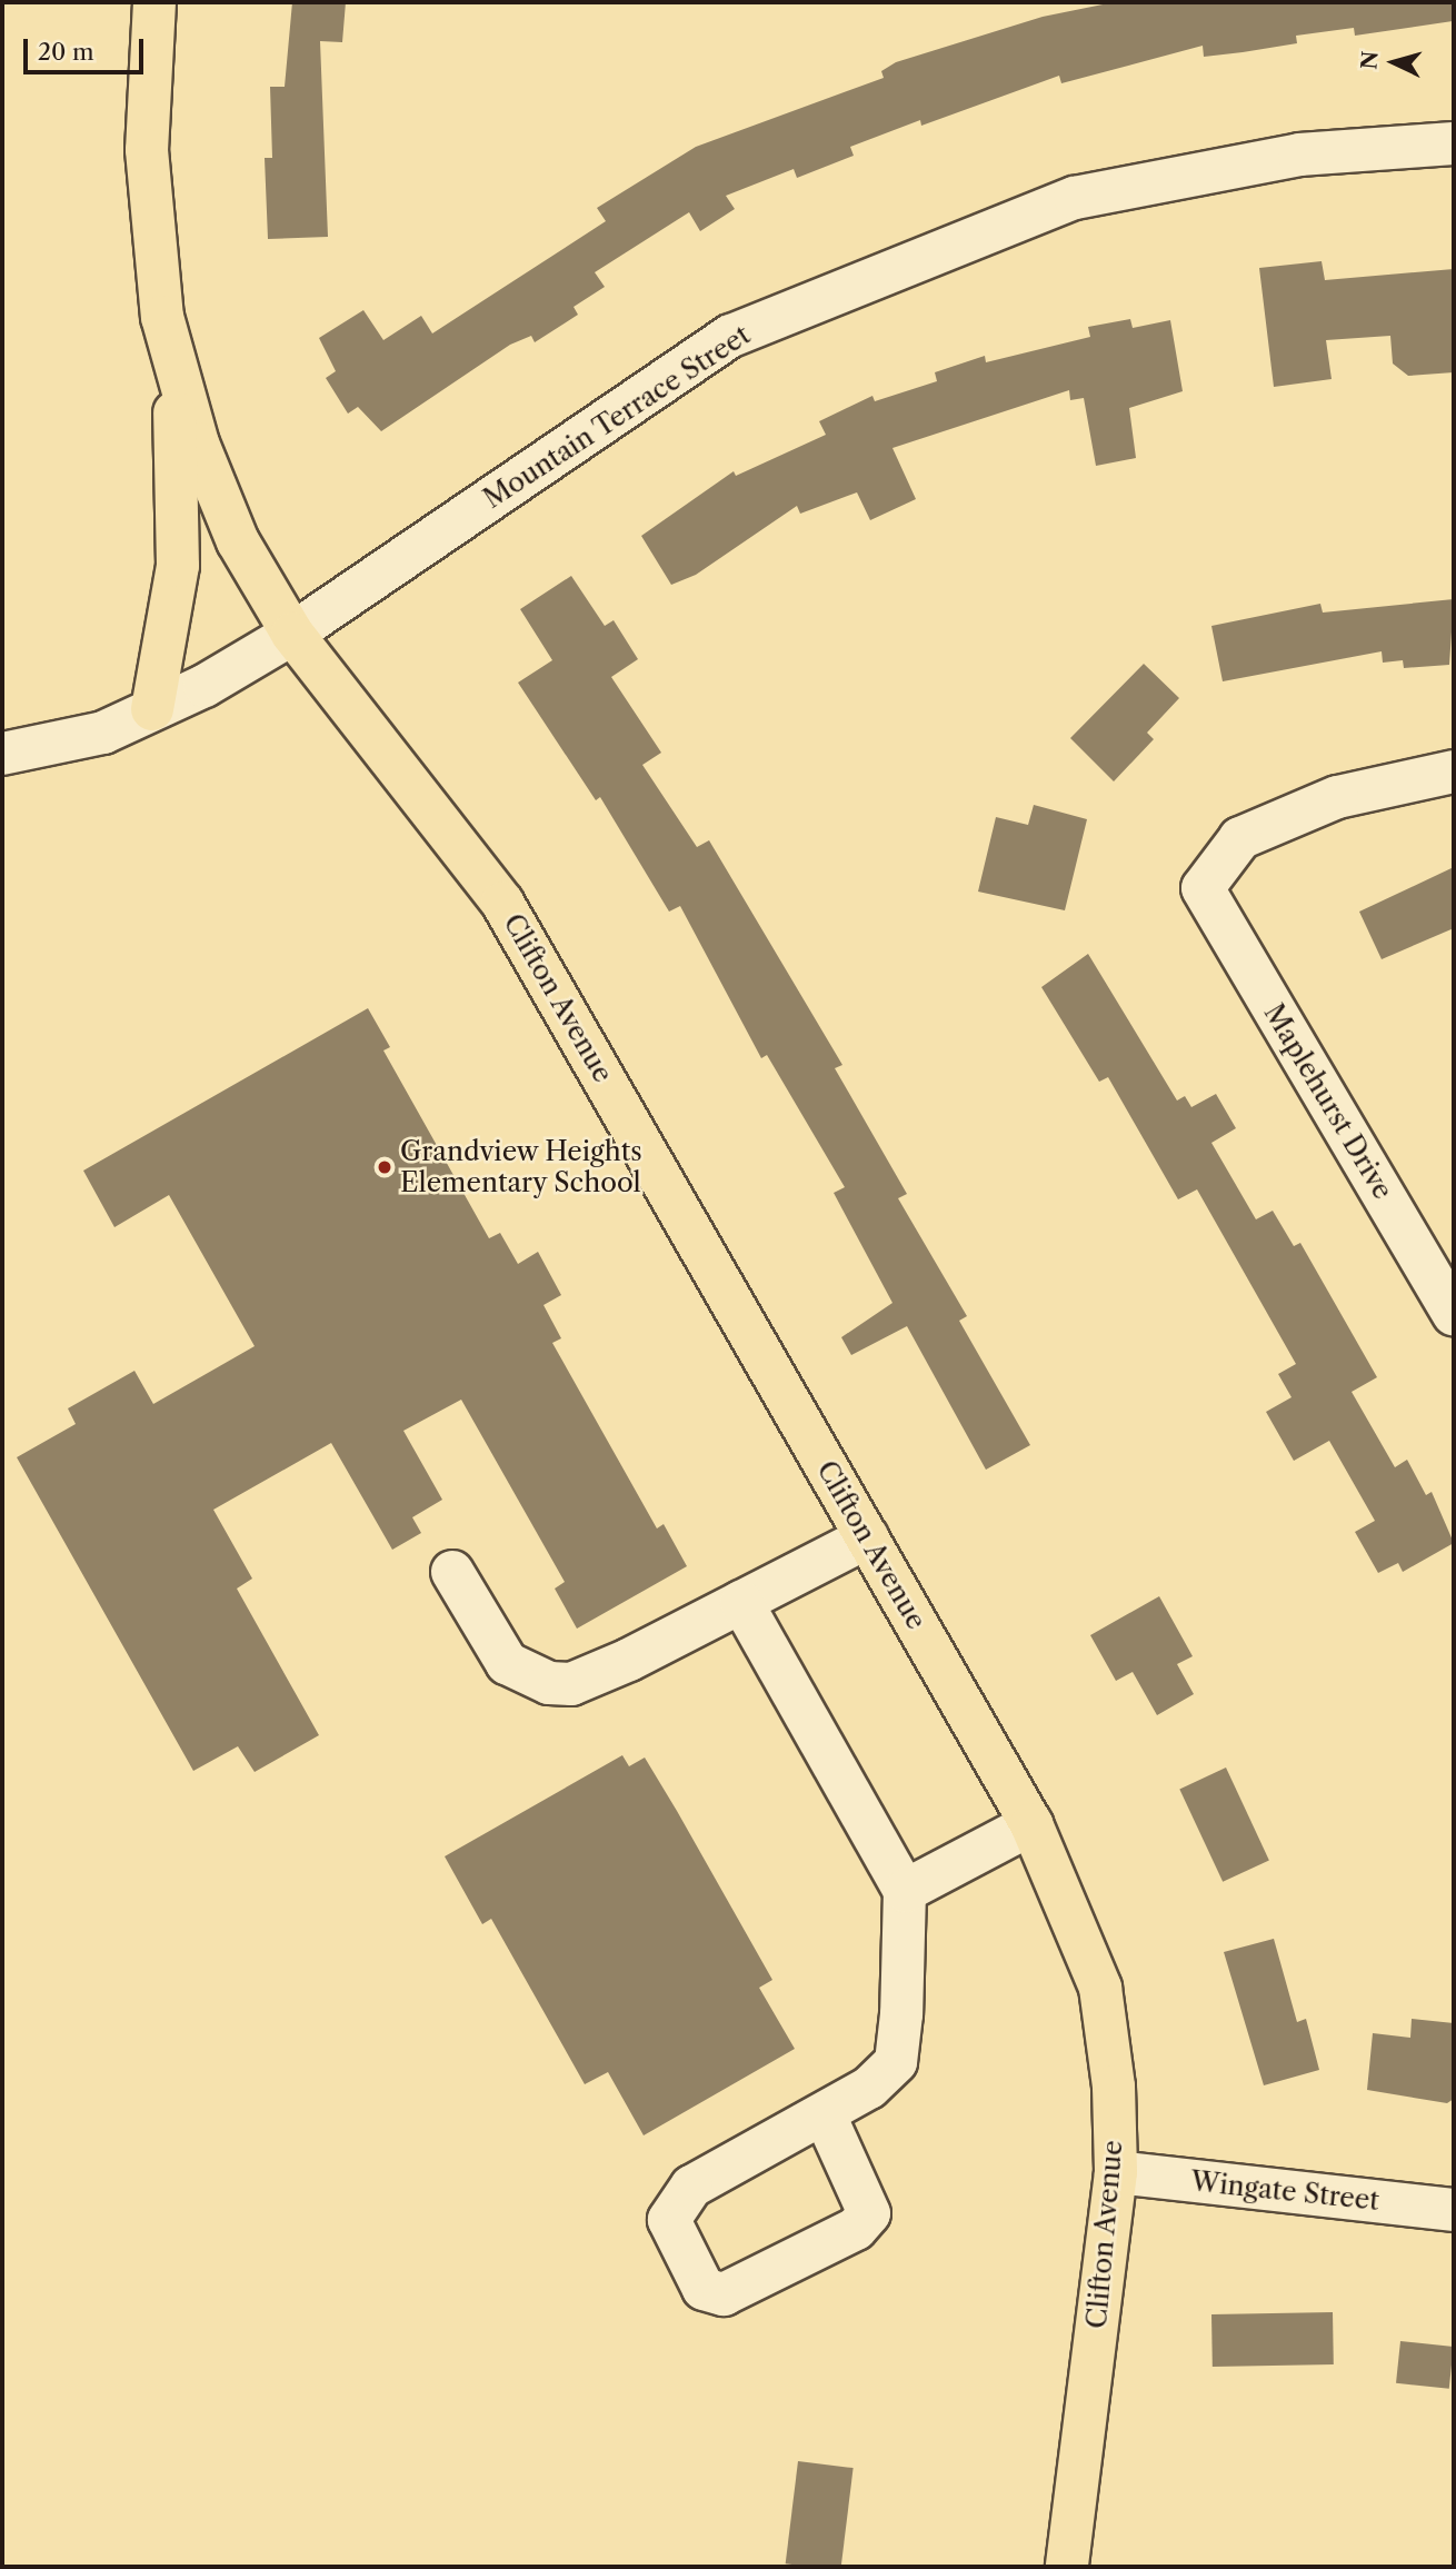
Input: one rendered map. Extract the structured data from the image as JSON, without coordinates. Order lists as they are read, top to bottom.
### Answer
{
  "streets": {
    "main road": ["Clifton Avenue"],
    "street": ["Mountain Terrace Street", "Maplehurst Drive", "Wingate Street"]
  },
  "crossings": [
    ["Mountain Terrace Street", "Clifton Avenue"],
    ["Clifton Avenue", "Wingate Street"]
  ],
  "places": ["Grandview Heights Elementary School"],
  "scale_bar": "20 m",
  "north": "left"
}
